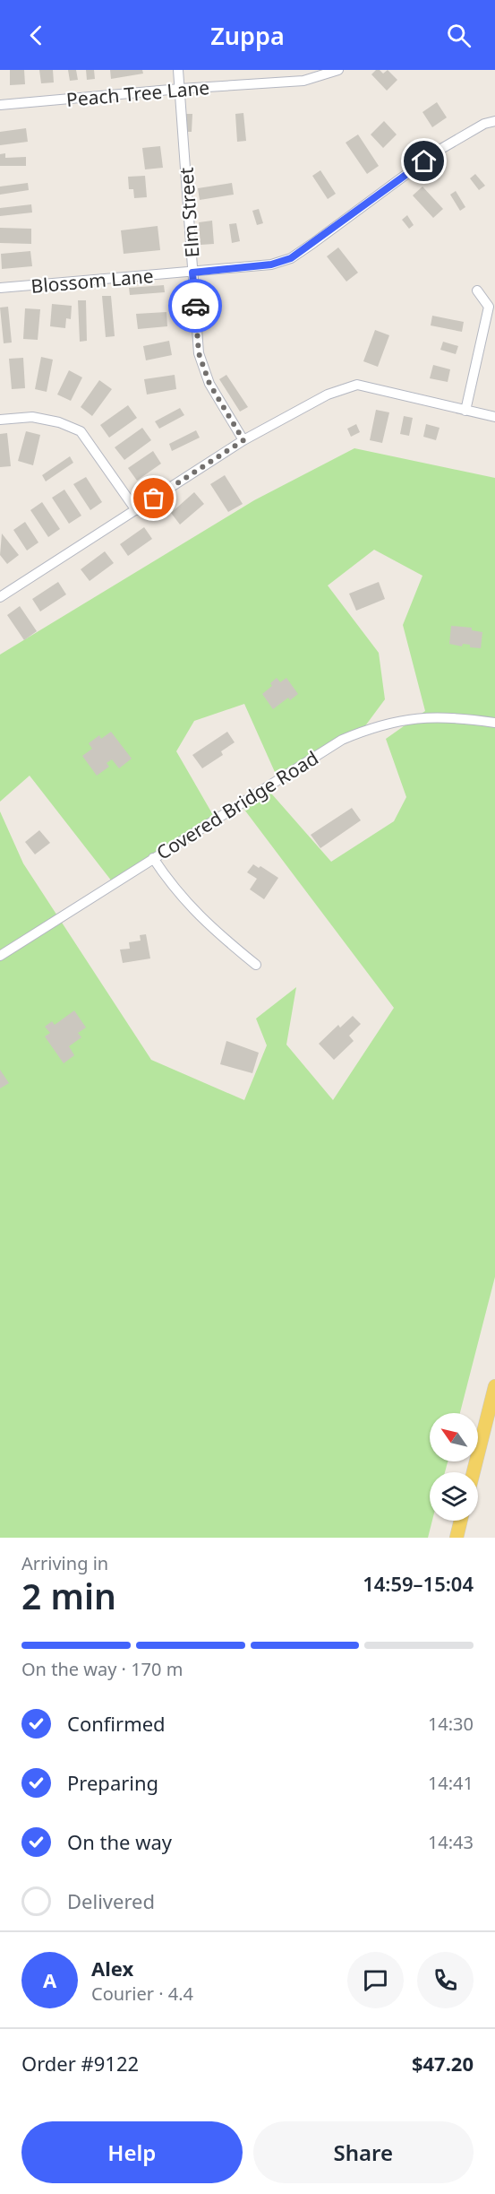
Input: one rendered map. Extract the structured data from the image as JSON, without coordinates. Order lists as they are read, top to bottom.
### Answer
{
  "streets": {
    "street": [
      "Peach Tree Lane",
      "Elm Street",
      "Blossom Lane",
      "Covered Bridge Road"
    ]
  },
  "crossings": [
    ["Peach Tree Lane", "Elm Street"],
    ["Elm Street", "Blossom Lane"]
  ],
  "north": "top left",
  "page": {
    "header": "Zuppa",
    "heading": ["2 min", "Arriving in", "14:59–15:04"],
    "panel": [
      "Alex",
      "Courier · 4.4",
      "Order #9122",
      "$47.20"
    ],
    "bar": "On the way · 170 m",
    "list": [
      ["Confirmed", "14:30"],
      ["Preparing", "14:41"],
      ["On the way", "14:43"],
      "Delivered"
    ],
    "round": "A",
    "buttons": ["Help", "Share"]
  }
}
